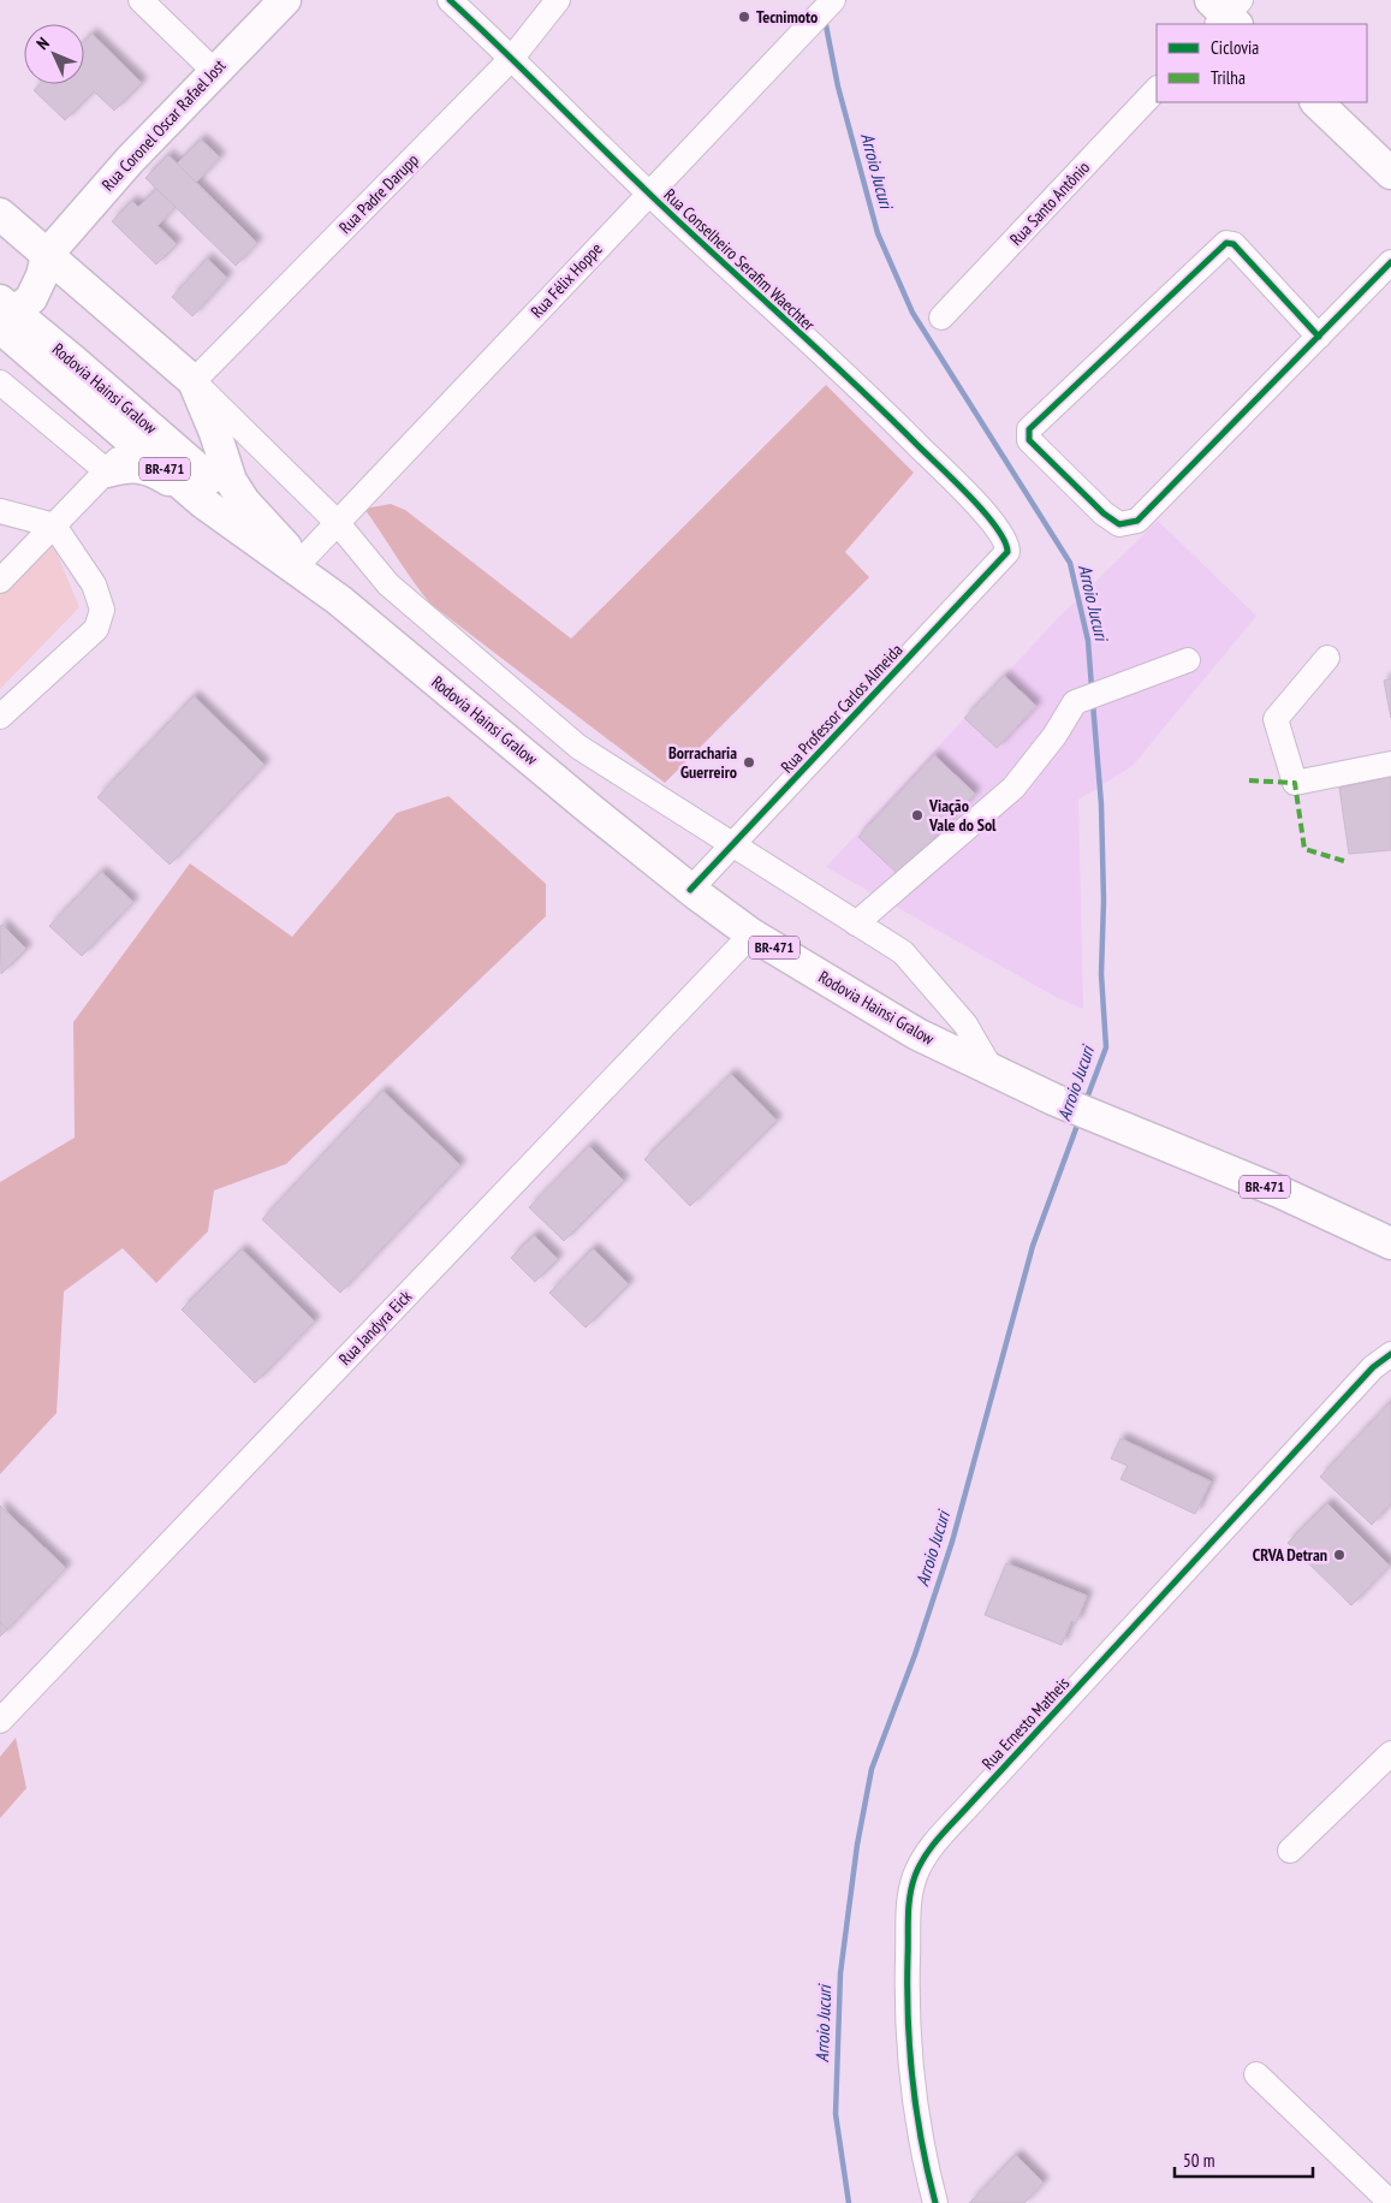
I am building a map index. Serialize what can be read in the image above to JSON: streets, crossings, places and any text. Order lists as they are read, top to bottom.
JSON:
{
  "streets": {
    "main road": ["Rua Coronel Oscar Rafael Jost", "Rodovia Hainsi Gralow", "BR-471"],
    "street": [
      "Rua Padre Darupp",
      "Rua Santo Antônio",
      "Rua Conselheiro Serafim Waechter",
      "Rua Félix Hoppe",
      "Rua Professor Carlos Almeida",
      "Rua Jandyra Eick",
      "Rua Ernesto Matheis"
    ]
  },
  "crossings": [
    ["Rua Padre Darupp", "Rua Conselheiro Serafim Waechter"],
    ["Rua Conselheiro Serafim Waechter", "Rua Félix Hoppe"],
    ["Rua Conselheiro Serafim Waechter", "Rua Professor Carlos Almeida"],
    ["Rua Félix Hoppe", "Rodovia Hainsi Gralow"],
    ["Rodovia Hainsi Gralow", "Rua Professor Carlos Almeida"],
    ["Rodovia Hainsi Gralow", "Rua Jandyra Eick"]
  ],
  "water": ["Arroio Jucuri"],
  "places": [
    "Tecnimoto",
    "Borracharia Guerreiro",
    "Viação Vale do Sol",
    "CRVA Detran"
  ],
  "legend": ["Ciclovia", "Trilha"],
  "scale_bar": "50 m",
  "north": "top left"
}
